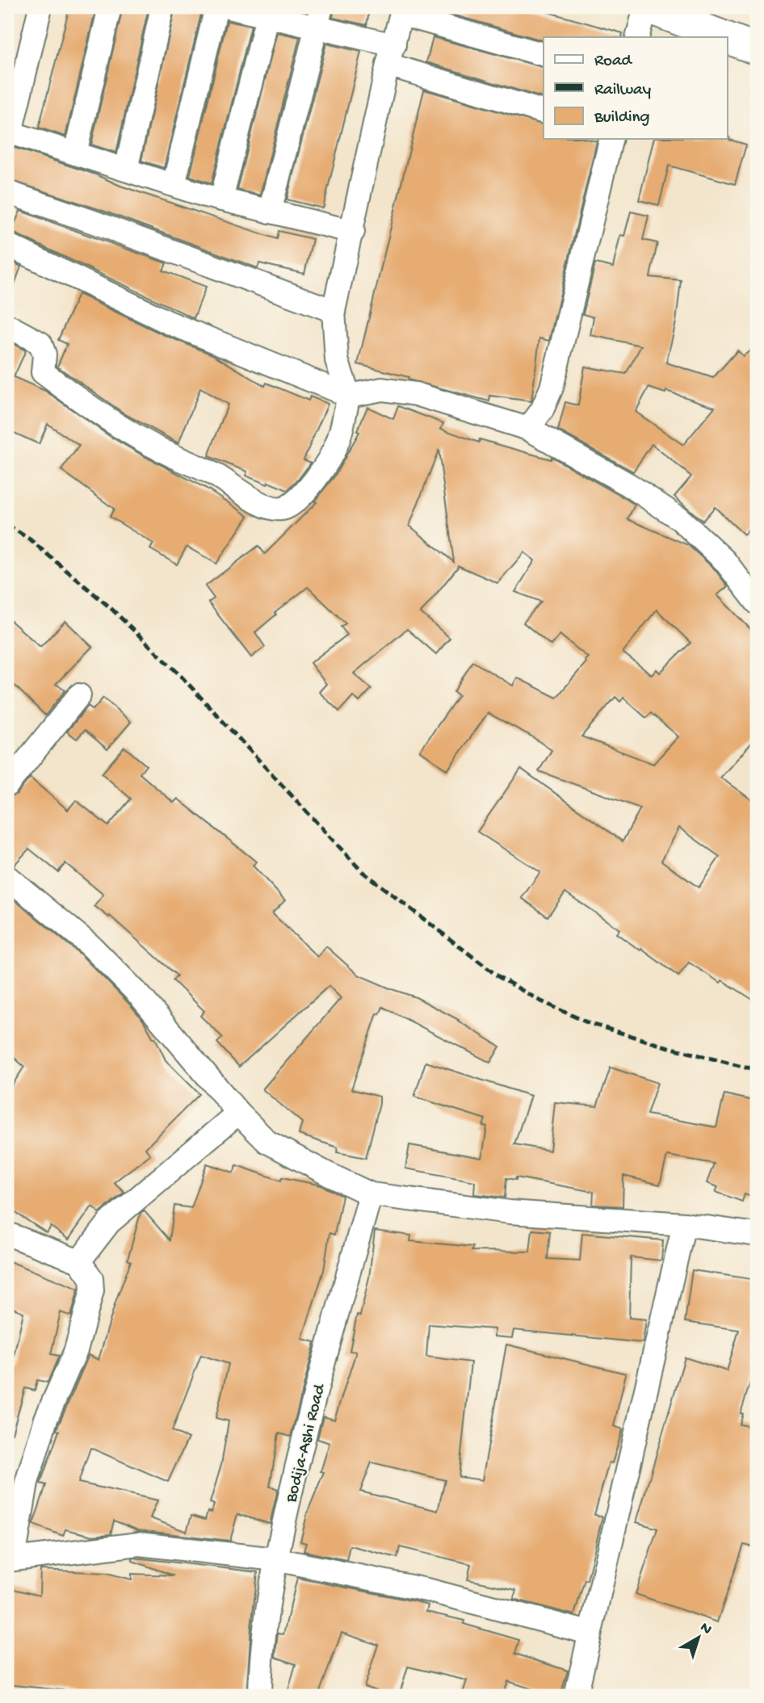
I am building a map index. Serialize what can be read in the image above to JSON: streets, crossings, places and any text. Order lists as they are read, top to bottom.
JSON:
{
  "streets": {
    "street": ["Bodija-Ashi Road"]
  },
  "legend": ["Road", "Railway", "Building"],
  "north": "top right"
}
